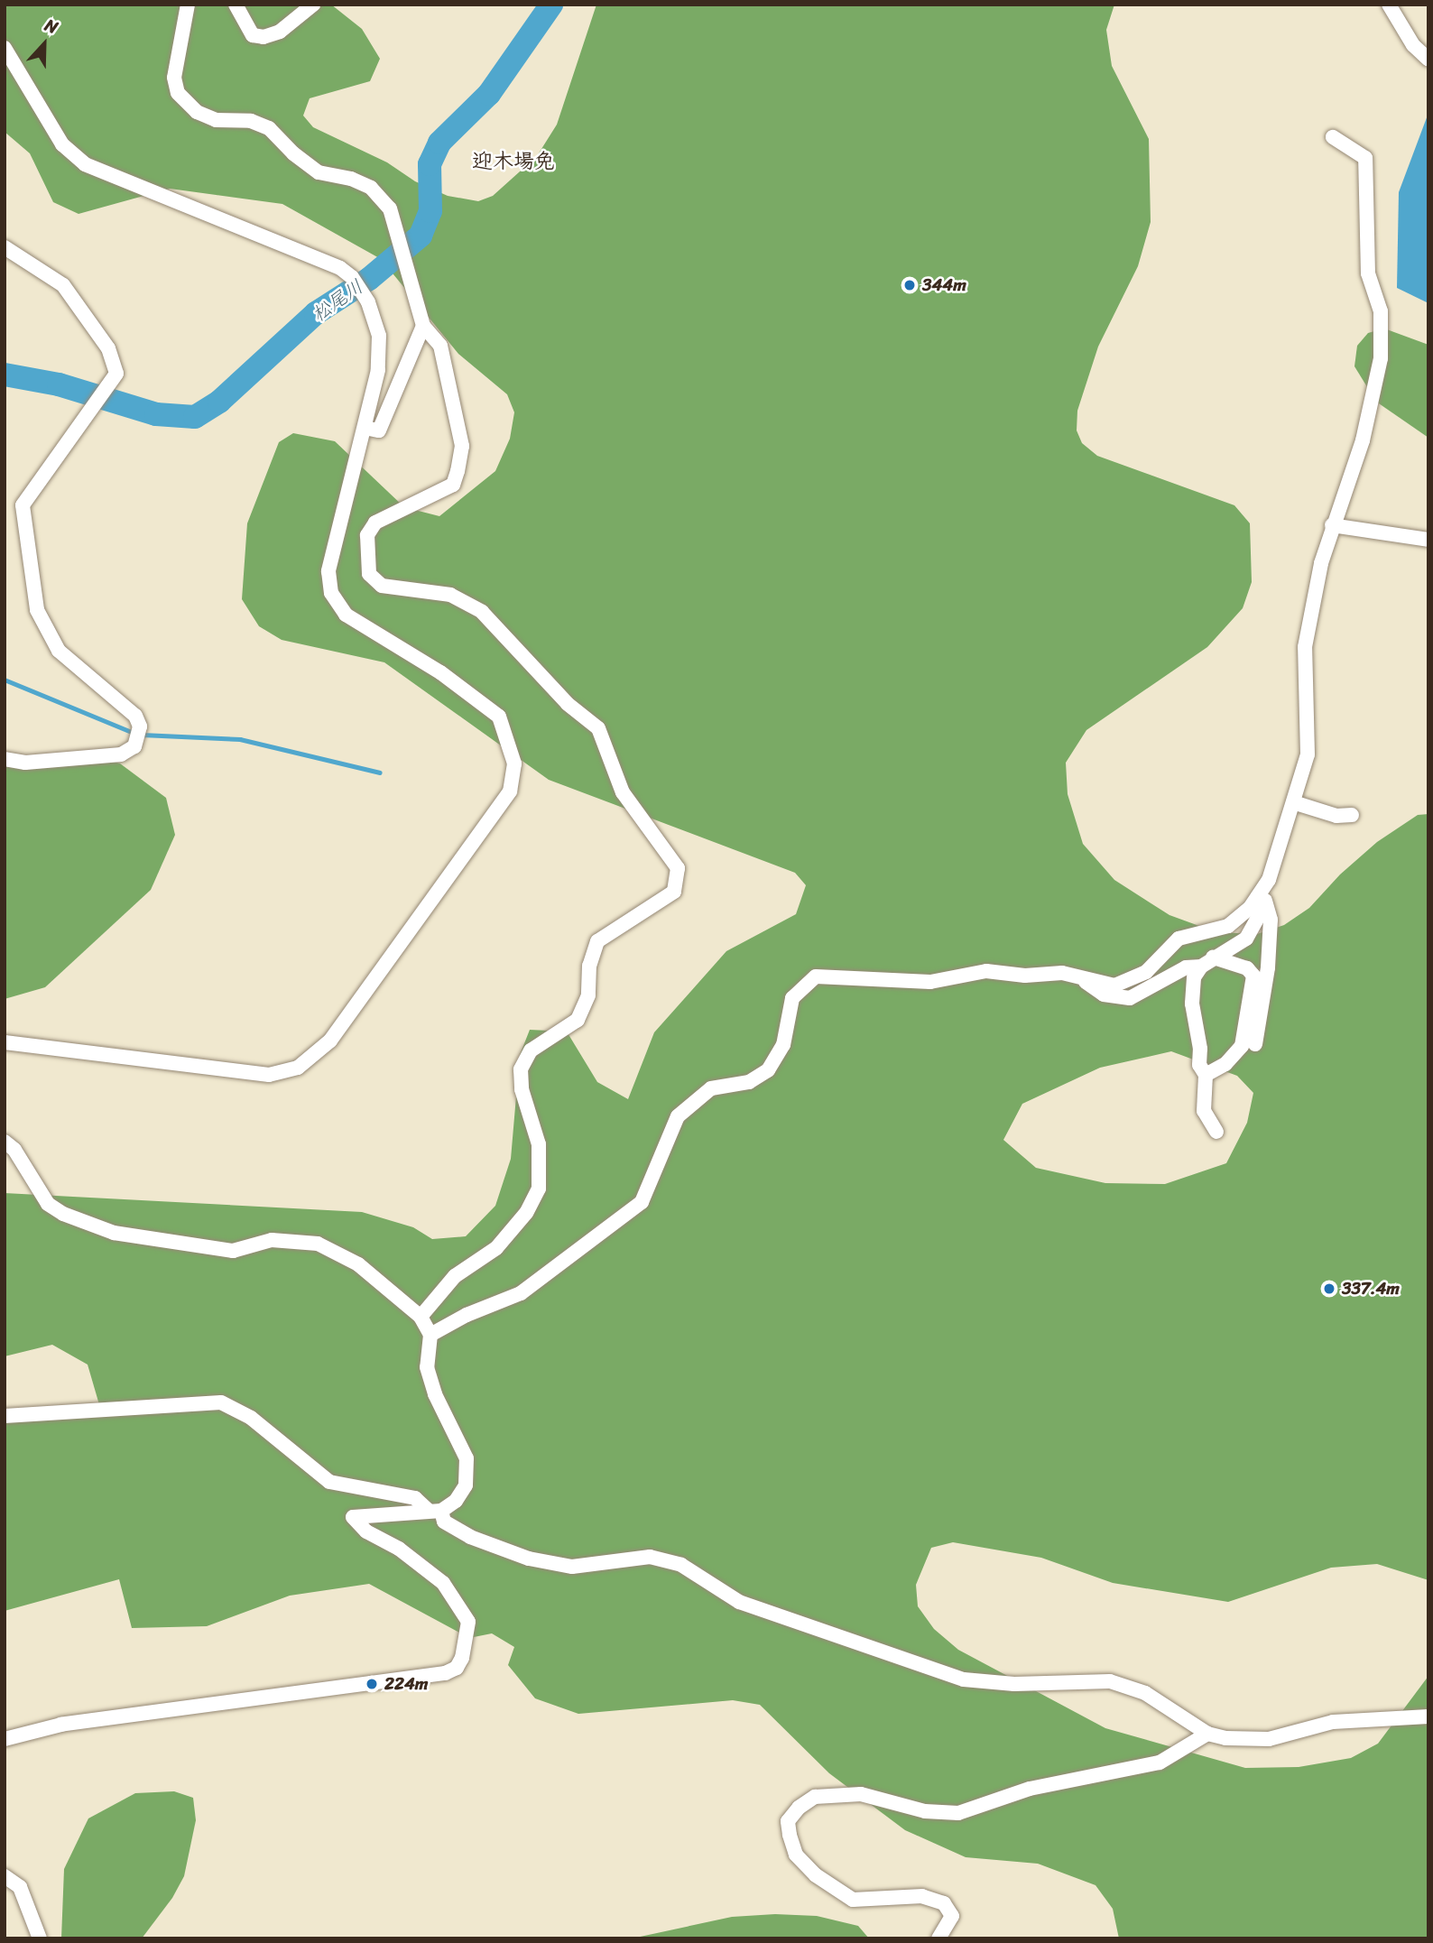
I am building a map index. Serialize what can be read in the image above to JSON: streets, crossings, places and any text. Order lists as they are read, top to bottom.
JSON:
{
  "districts": ["迎木場免"],
  "water": ["松尾川"],
  "places": ["344m", "337.4m", "224m"],
  "north": "top"
}
